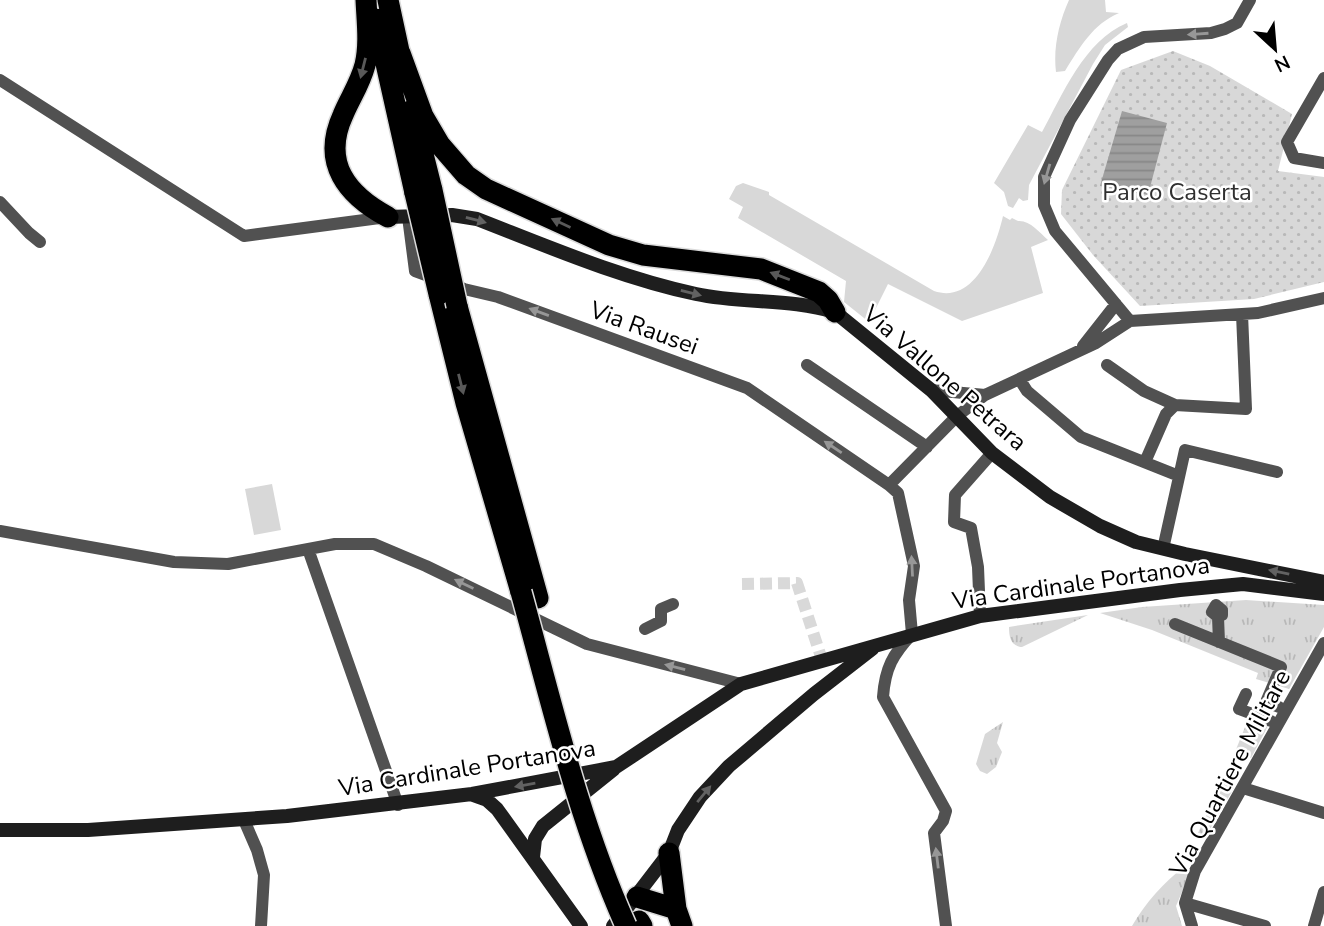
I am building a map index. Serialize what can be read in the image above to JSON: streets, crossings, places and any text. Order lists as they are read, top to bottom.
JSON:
{
  "streets": {
    "street": [
      "Via Rausei",
      "Via Vallone Petrara",
      "Via Cardinale Portanova",
      "Via Quartiere Militare"
    ]
  },
  "crossings": [
    ["Via Rausei", "Via Vallone Petrara"]
  ],
  "one_way": ["Via Rausei"],
  "parks": ["Parco Caserta"],
  "north": "bottom right"
}
